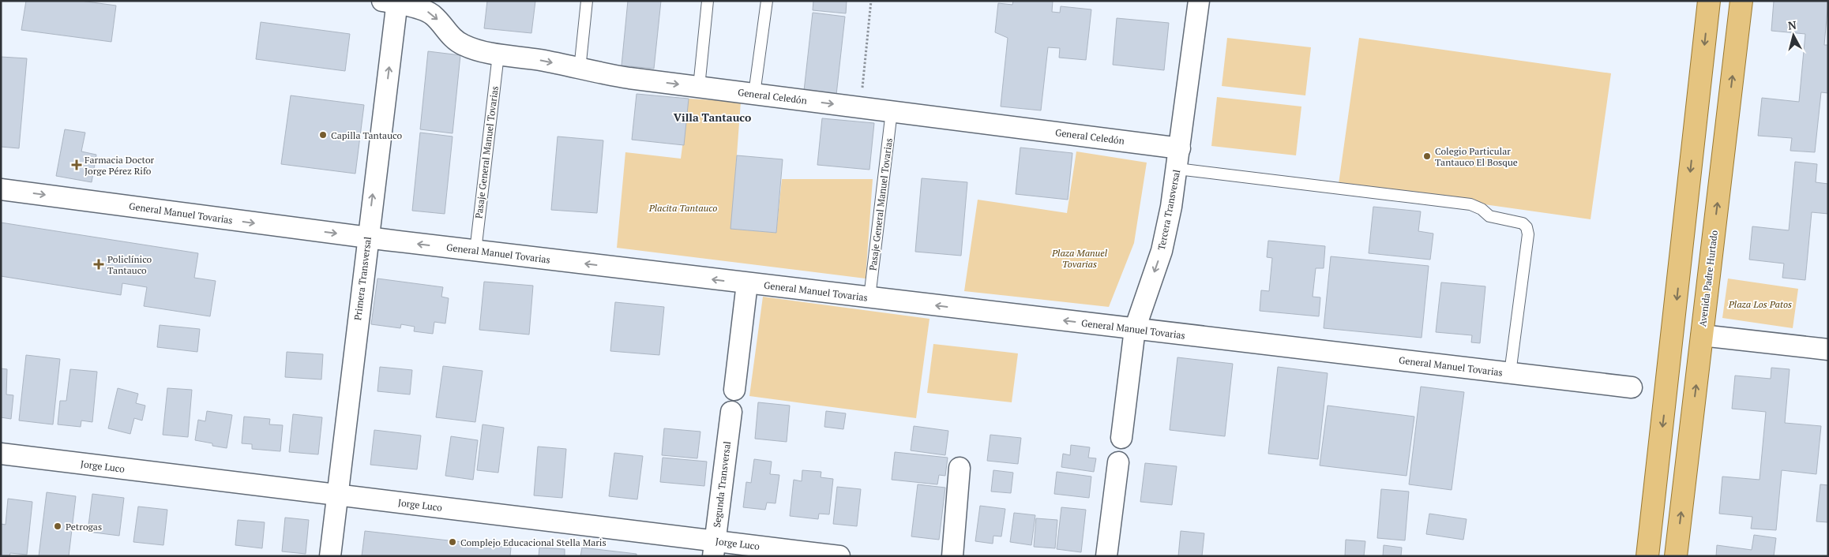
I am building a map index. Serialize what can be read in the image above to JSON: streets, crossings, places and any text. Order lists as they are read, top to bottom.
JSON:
{
  "streets": {
    "main road": ["Avenida Padre Hurtado"],
    "street": [
      "General Celedón",
      "Tercera Transversal",
      "General Manuel Tovarias",
      "Primera Transversal",
      "Jorge Luco",
      "Segunda Transversal"
    ],
    "lane": ["Pasaje General Manuel Tovarias"]
  },
  "crossings": [
    ["General Celedón", "Pasaje General Manuel Tovarias"],
    ["General Celedón", "Tercera Transversal"],
    ["General Celedón", "Primera Transversal"],
    ["Pasaje General Manuel Tovarias", "General Manuel Tovarias"],
    ["Tercera Transversal", "General Manuel Tovarias"],
    ["General Manuel Tovarias", "Primera Transversal"],
    ["Primera Transversal", "Jorge Luco"],
    ["Jorge Luco", "Segunda Transversal"]
  ],
  "one_way": ["General Celedón", "Tercera Transversal", "Primera Transversal"],
  "districts": ["Villa Tantauco"],
  "parks": ["Placita Tantauco", "Plaza Manuel Tovarias", "Plaza Los Patos"],
  "places": {
    "other": [
      "Capilla Tantauco",
      "Colegio Particular Tantauco El Bosque",
      "Petrogas",
      "Complejo Educacional Stella Maris"
    ],
    "health": ["Farmacia Doctor Jorge Pérez Rifo", "Policlínico Tantauco"]
  },
  "north": "top"
}
